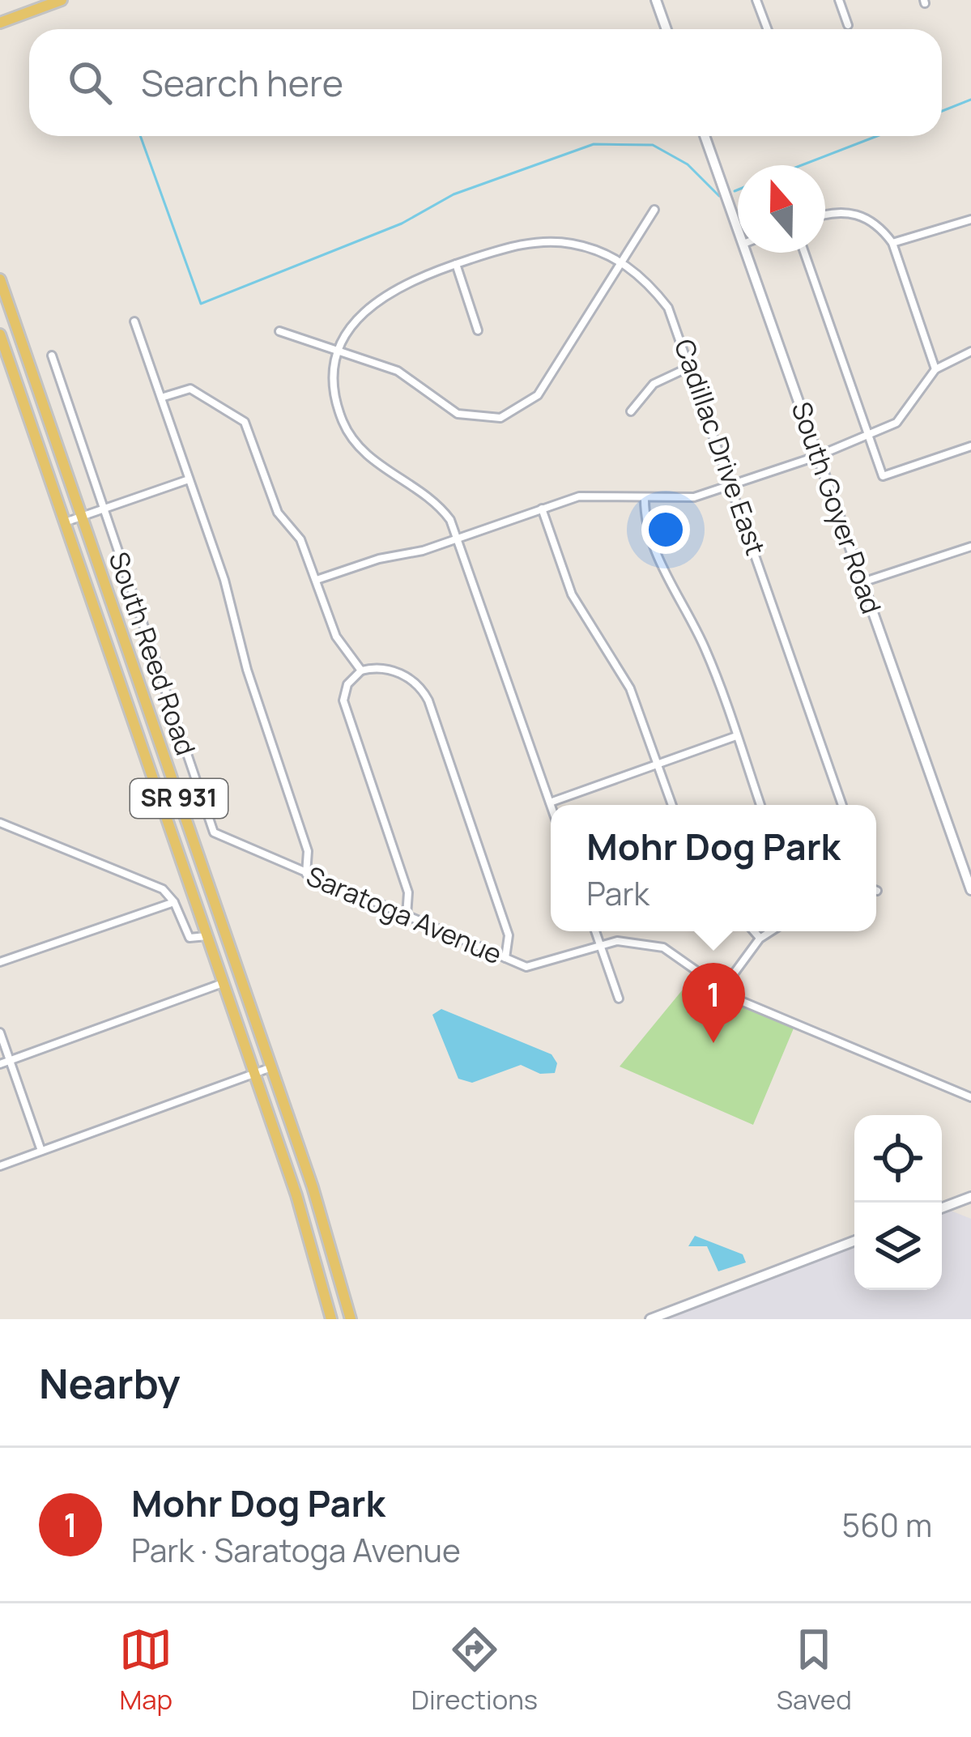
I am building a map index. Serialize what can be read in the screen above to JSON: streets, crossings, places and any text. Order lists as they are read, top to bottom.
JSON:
{
  "streets": {
    "main road": ["South Reed Road", "SR 931"],
    "street": ["Cadillac Drive East", "South Goyer Road", "Saratoga Avenue"]
  },
  "north": "top",
  "page": {
    "search": "Search here",
    "popup": ["Mohr Dog Park", "Park"],
    "pins": "1",
    "heading": "Nearby",
    "list": [
      {
        "mark": "1",
        "name": "Mohr Dog Park",
        "note": "Park · Saratoga Avenue",
        "value": "560 m"
      }
    ],
    "nav": ["Map", "Directions", "Saved"]
  }
}
